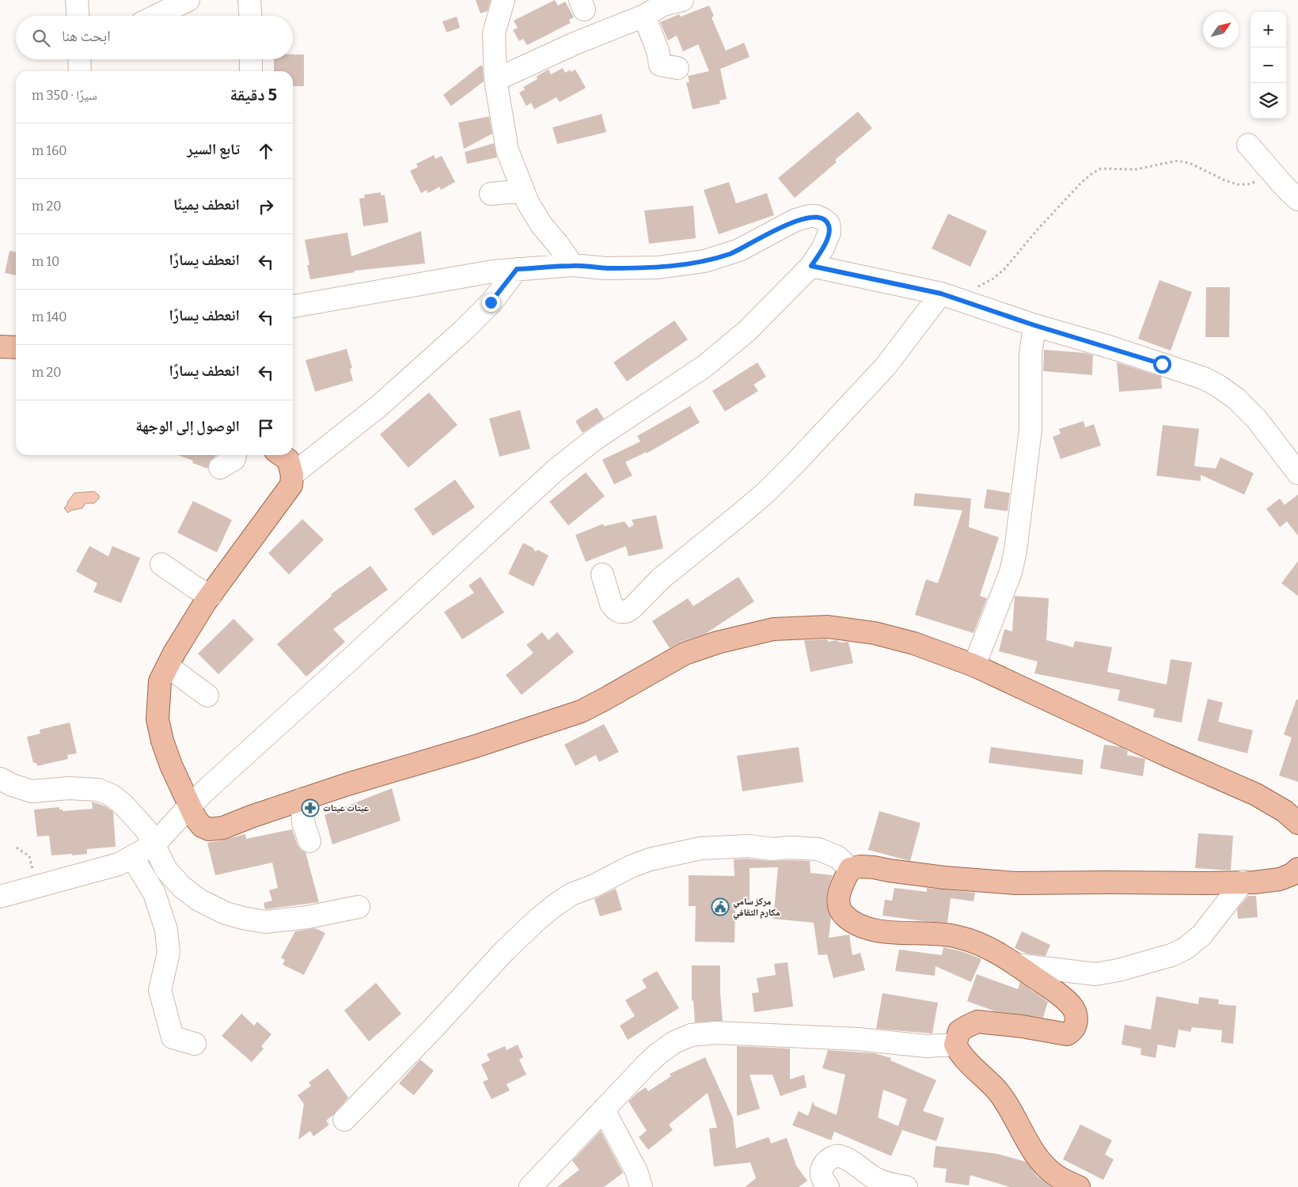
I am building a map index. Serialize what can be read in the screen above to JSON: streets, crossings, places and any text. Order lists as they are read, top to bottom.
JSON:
{
  "places": {
    "pharmacy": ["عيتات عيتات"],
    "public building": ["مركز سامي مكارم الثقافي"]
  },
  "north": "top right",
  "page": {
    "map_buttons": ["+", "−"],
    "search": "ابحث هنا",
    "heading": ["5 دقيقة", "سيرًا · 350 m"],
    "list": [
      ["تابع السير", "160 m"],
      ["انعطف يمينًا", "20 m"],
      ["انعطف يسارًا", "10 m"],
      ["انعطف يسارًا", "140 m"],
      ["انعطف يسارًا", "20 m"],
      "الوصول إلى الوجهة"
    ]
  }
}
